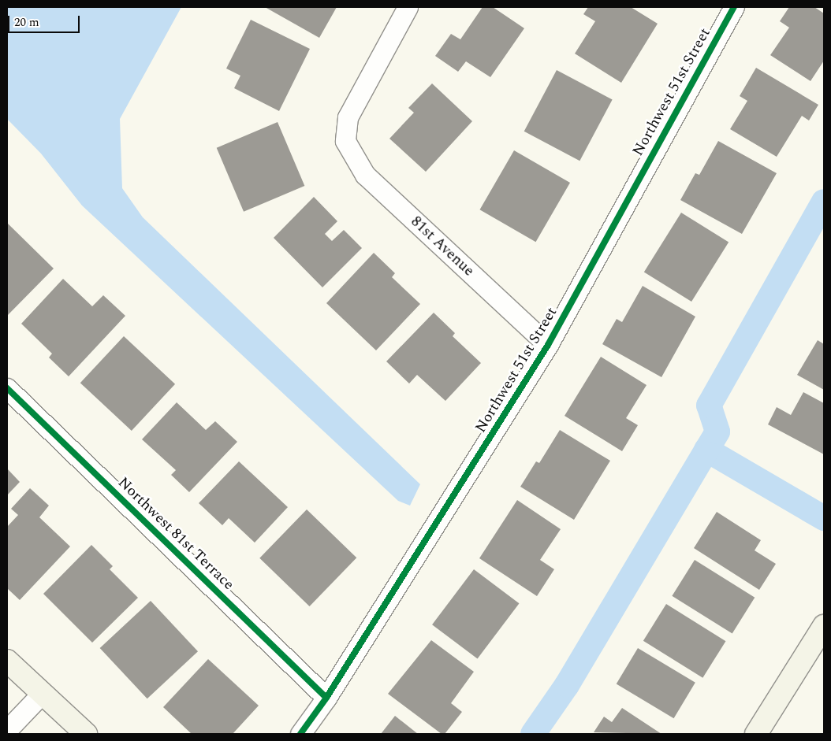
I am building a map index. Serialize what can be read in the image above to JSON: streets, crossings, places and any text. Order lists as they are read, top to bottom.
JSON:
{
  "streets": {
    "street": ["Northwest 51st Street", "81st Avenue", "Northwest 81st Terrace"]
  },
  "crossings": [
    ["Northwest 51st Street", "81st Avenue"],
    ["Northwest 51st Street", "Northwest 81st Terrace"]
  ],
  "scale_bar": "20 m"
}
